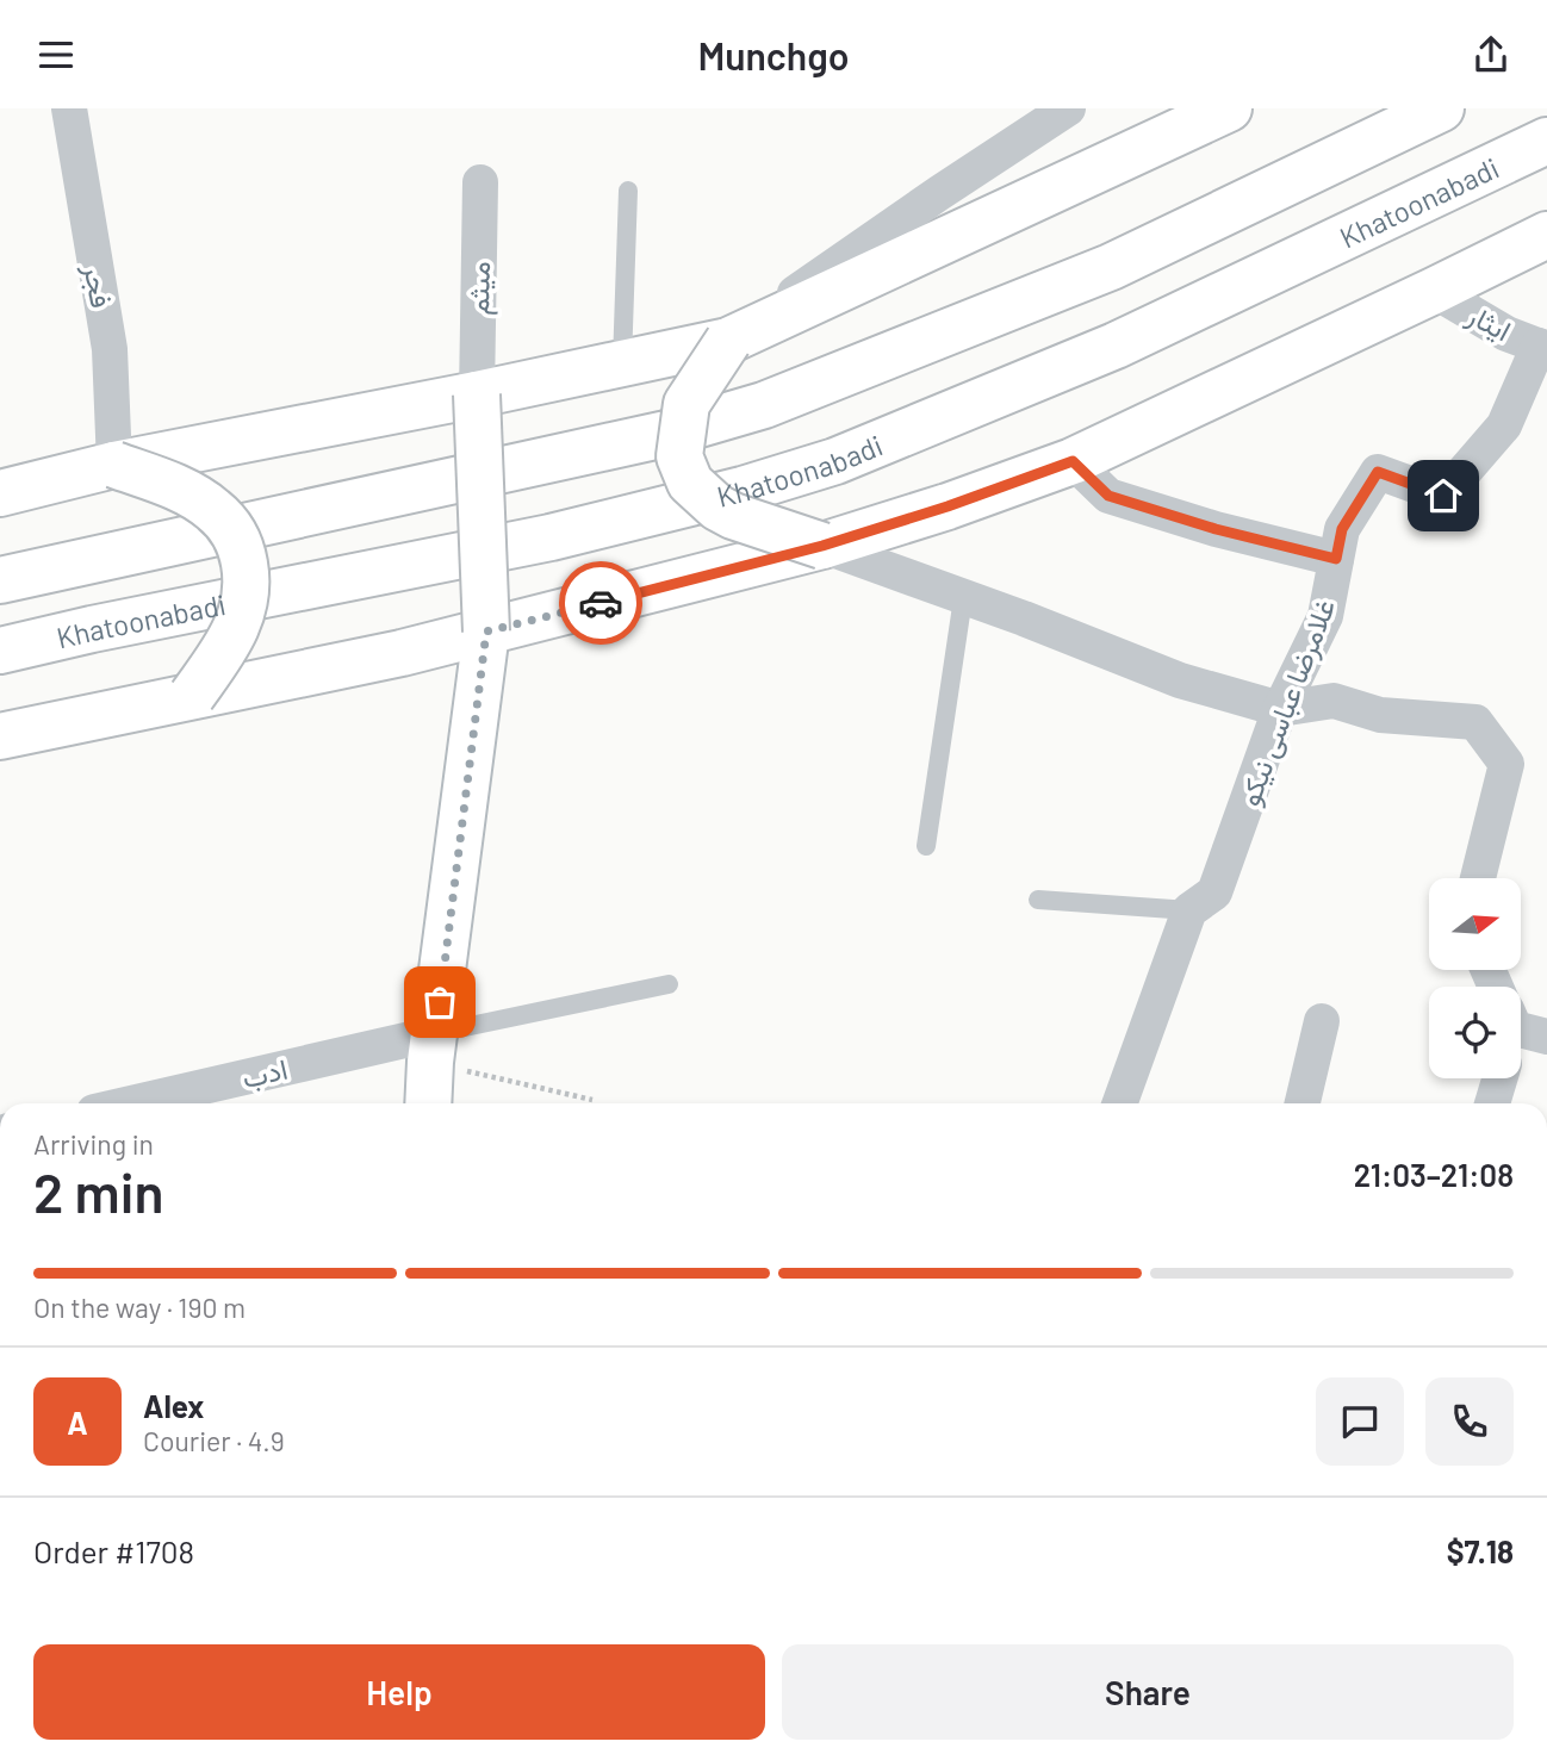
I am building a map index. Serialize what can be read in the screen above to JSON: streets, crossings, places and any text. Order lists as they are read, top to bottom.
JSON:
{
  "streets": {
    "main road": ["Khatoonabadi"],
    "street": [
      "فجر",
      "میثم",
      "ایثار",
      "غلامرضا عباسی نیکو",
      "ادب"
    ]
  },
  "crossings": [
    ["ایثار", "غلامرضا عباسی نیکو"]
  ],
  "north": "right",
  "page": {
    "header": "Munchgo",
    "heading": ["2 min", "Arriving in", "21:03–21:08"],
    "panel": [
      "Alex",
      "Courier · 4.9",
      "Order #1708",
      "$7.18"
    ],
    "bar": "On the way · 190 m",
    "round": "A",
    "buttons": ["Help", "Share"]
  }
}
